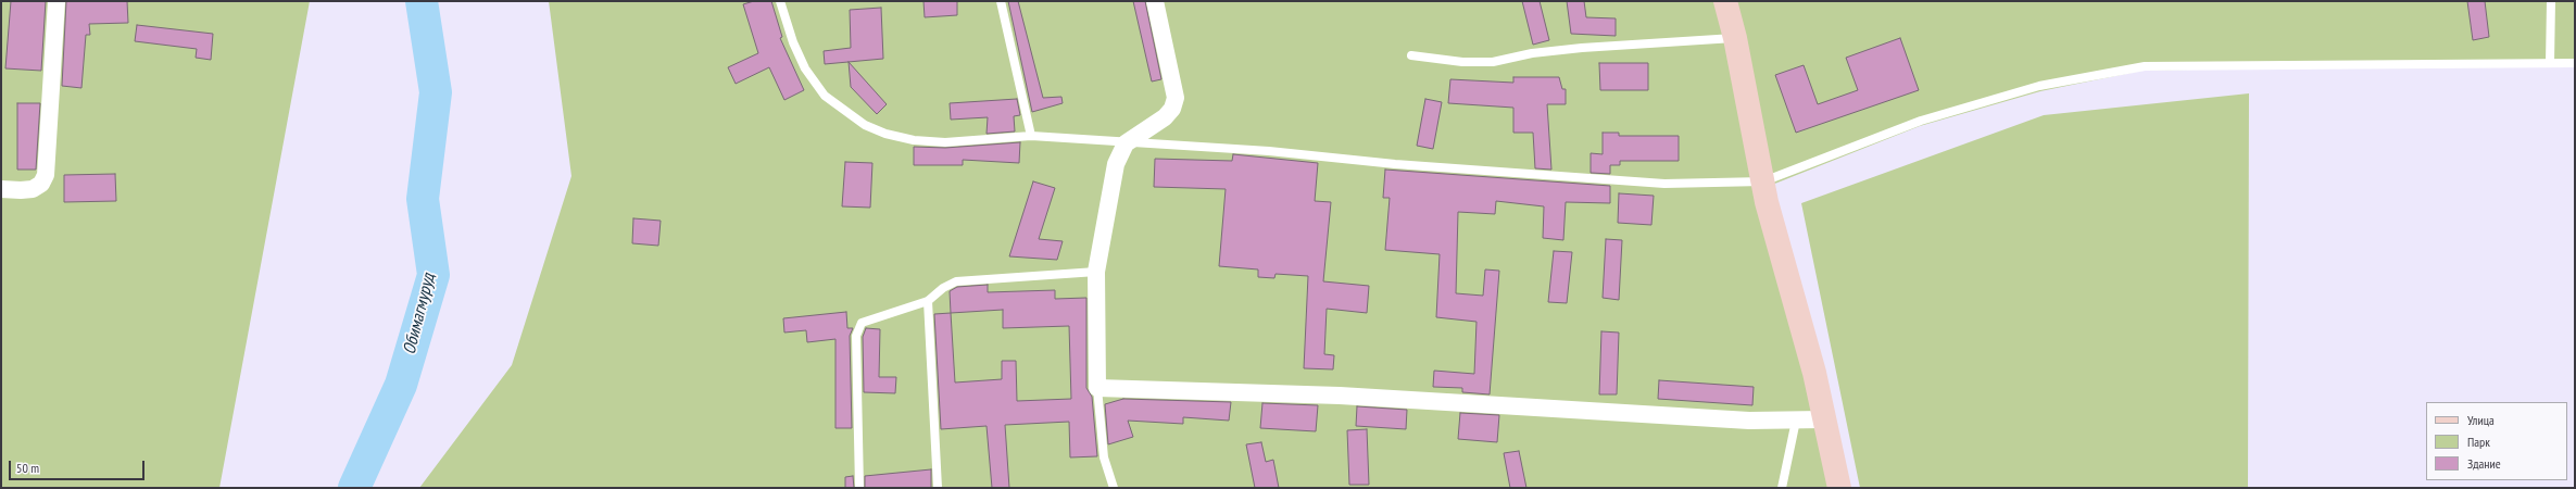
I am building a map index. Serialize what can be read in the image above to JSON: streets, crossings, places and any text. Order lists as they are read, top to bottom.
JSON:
{
  "water": ["Обимагмуруд"],
  "legend": ["Улица", "Парк", "Здание"],
  "scale_bar": "50 m"
}
